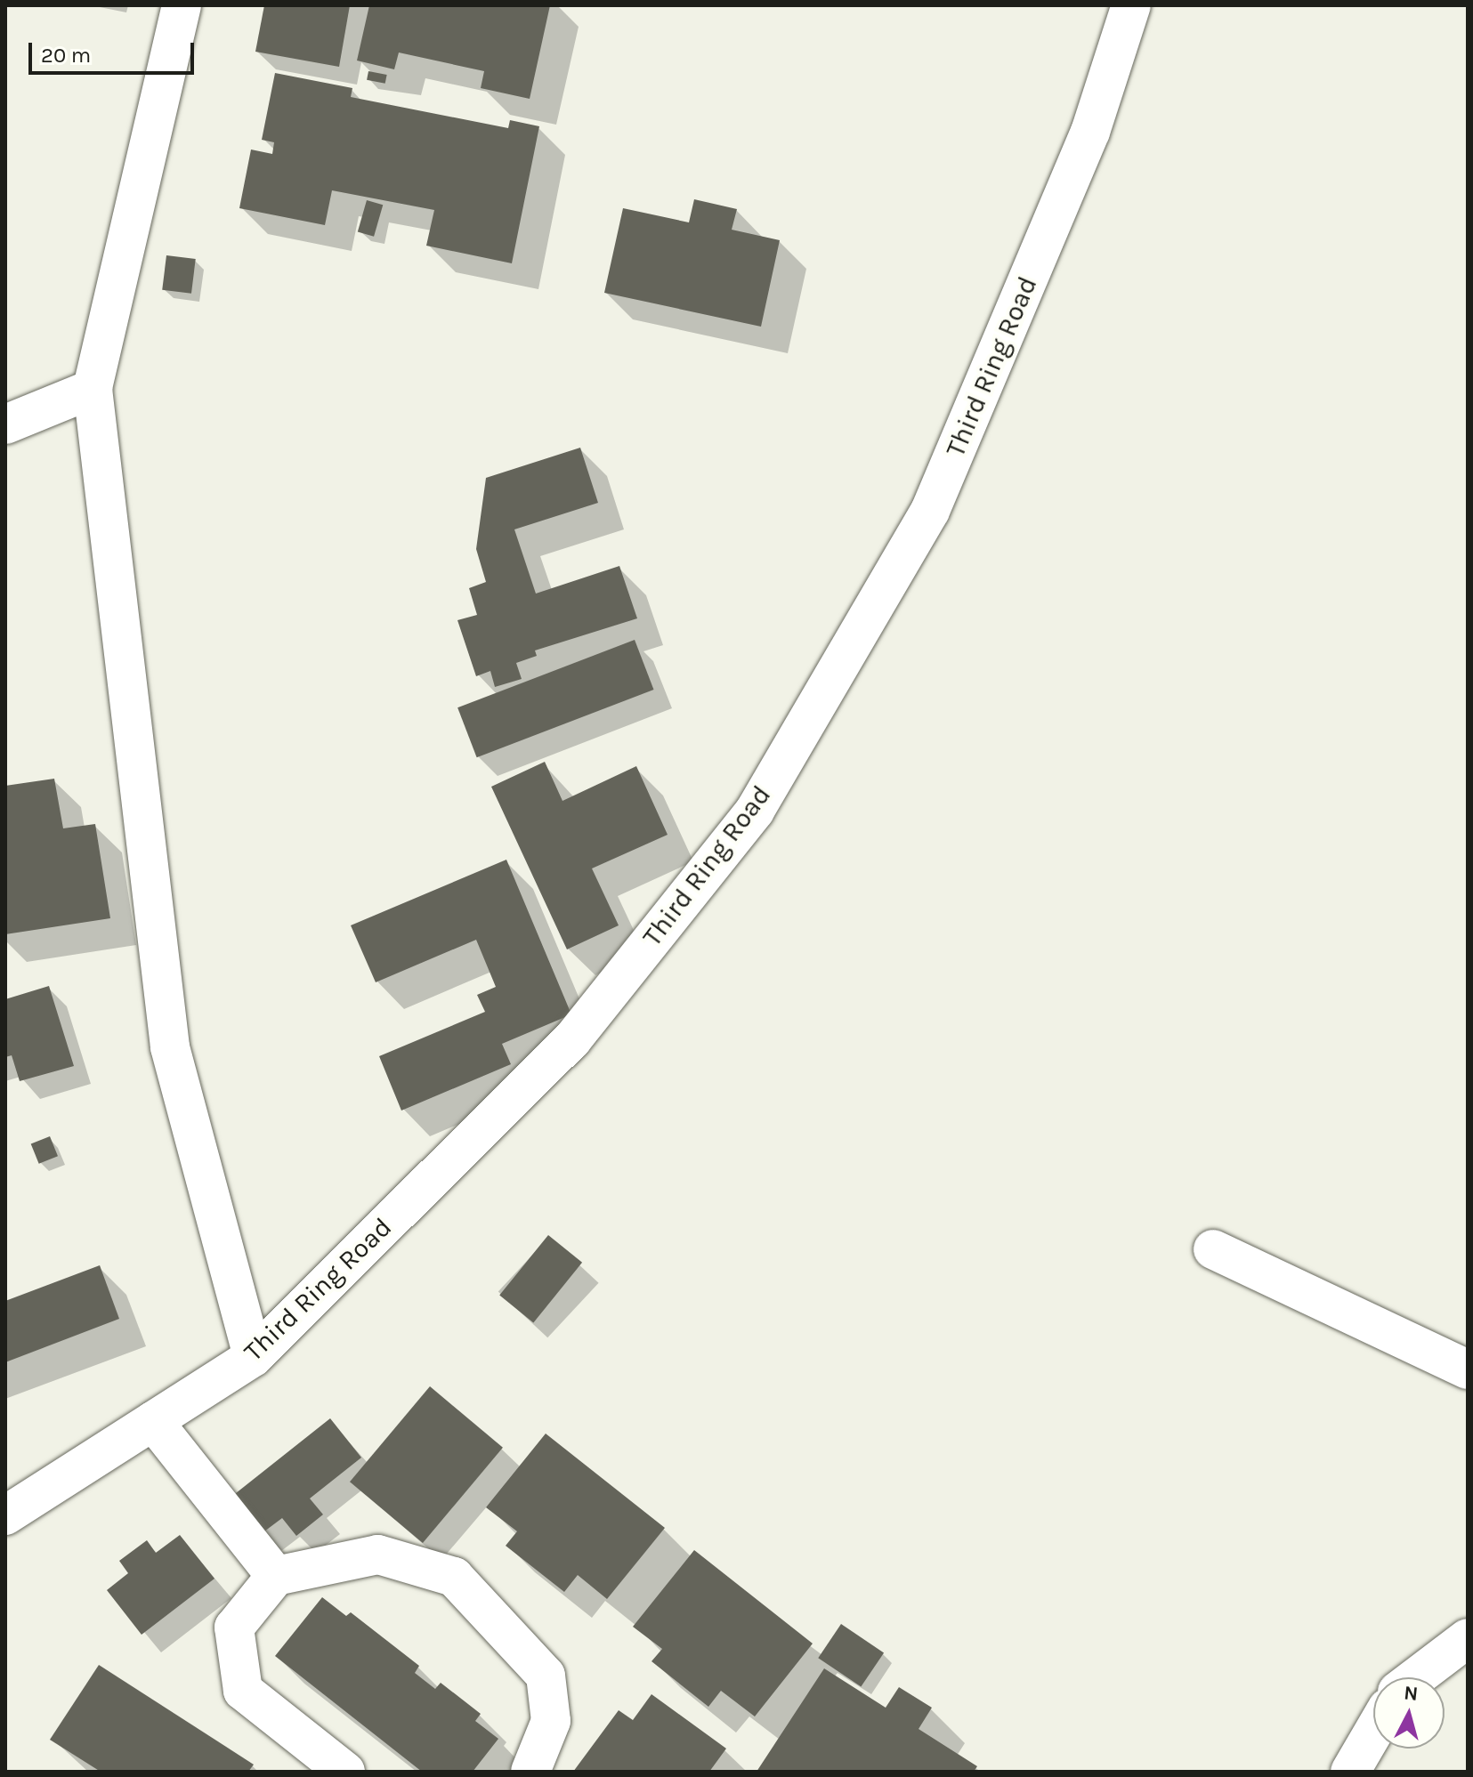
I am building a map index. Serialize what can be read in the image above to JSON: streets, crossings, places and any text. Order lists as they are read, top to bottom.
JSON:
{
  "streets": {
    "street": ["Third Ring Road"]
  },
  "scale_bar": "20 m",
  "north": "top"
}
